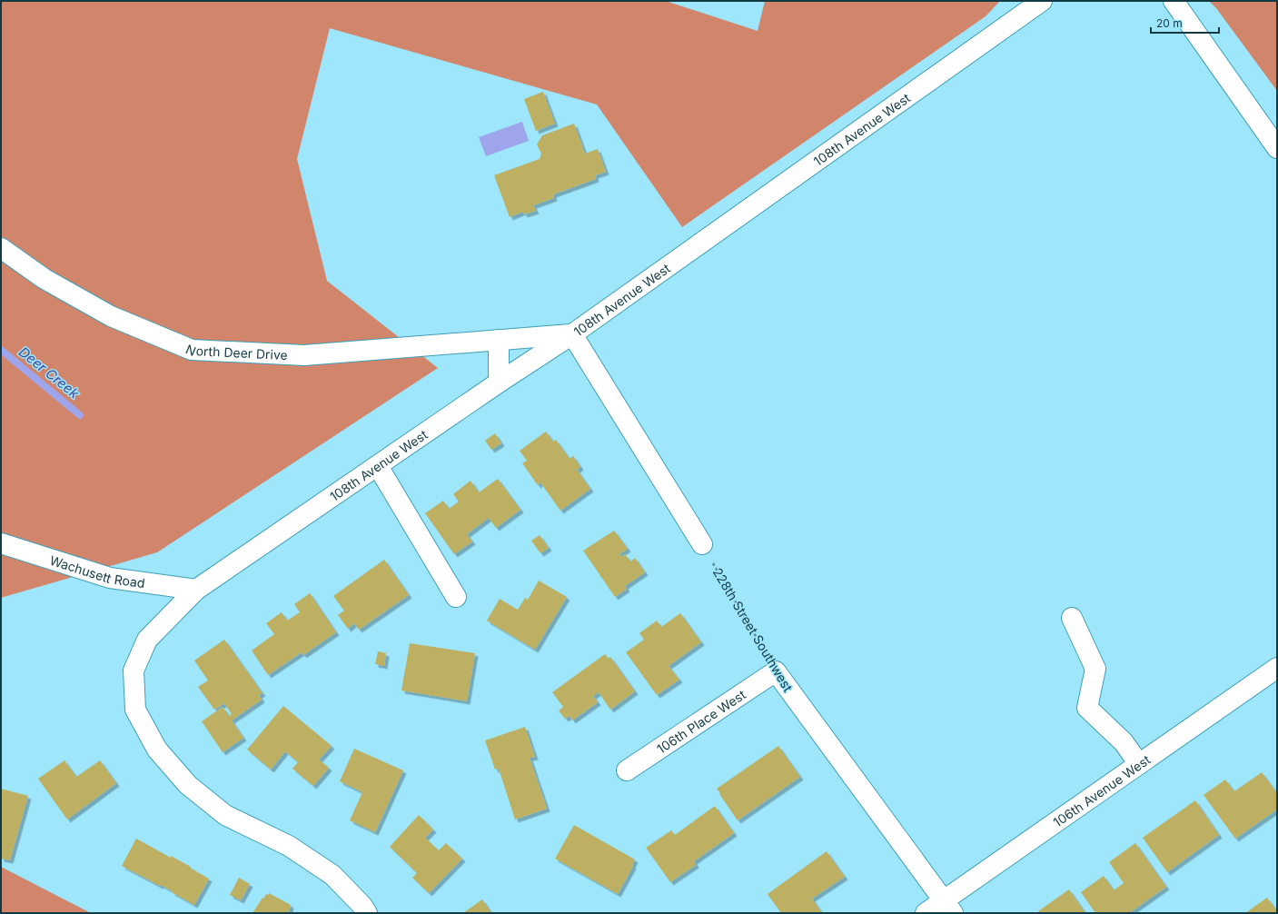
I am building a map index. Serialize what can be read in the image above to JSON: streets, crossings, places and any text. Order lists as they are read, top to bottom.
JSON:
{
  "streets": {
    "street": [
      "108th Avenue West",
      "North Deer Drive",
      "Wachusett Road",
      "228th Street Southwest",
      "106th Place West",
      "106th Avenue West"
    ]
  },
  "crossings": [
    ["108th Avenue West", "North Deer Drive"],
    ["108th Avenue West", "Wachusett Road"],
    ["228th Street Southwest", "106th Place West"],
    ["228th Street Southwest", "106th Avenue West"]
  ],
  "water": ["Deer Creek"],
  "scale_bar": "20 m"
}
